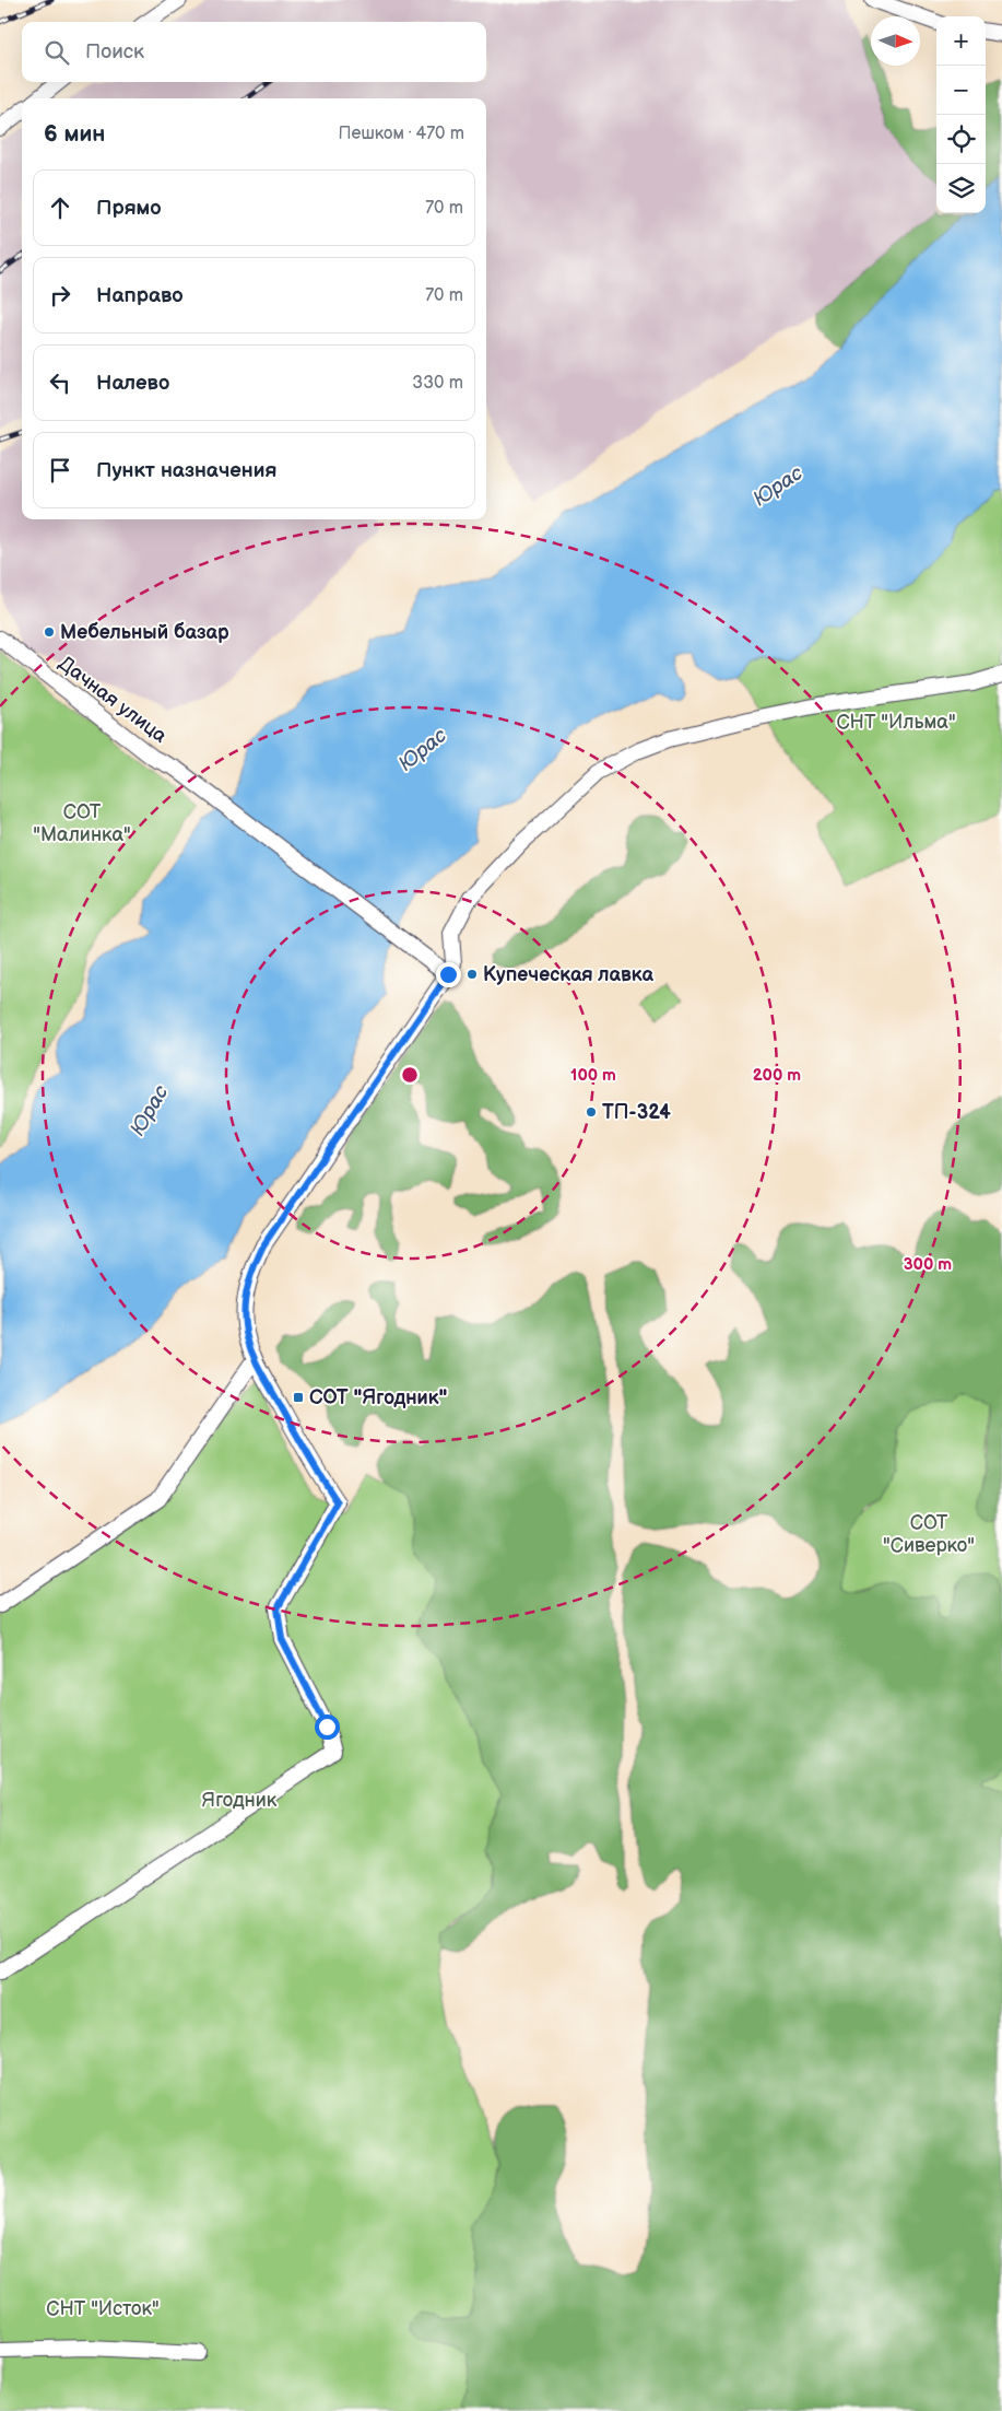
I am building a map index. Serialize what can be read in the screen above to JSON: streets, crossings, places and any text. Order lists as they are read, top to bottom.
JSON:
{
  "streets": {
    "street": ["Дачная улица"]
  },
  "water": ["Юрас"],
  "parks": [
    "СНТ \"Ильма\"",
    "СОТ \"Малинка\"",
    "СОТ \"Сиверко\"",
    "Ягодник",
    "СНТ \"Исток\""
  ],
  "places": {
    "other": ["Мебельный базар", "Купеческая лавка", "ТП-324"],
    "transit": ["СОТ \"Ягодник\""]
  },
  "north": "right",
  "page": {
    "map_buttons": ["+", "−"],
    "search": "Поиск",
    "heading": ["6 мин", "Пешком · 470 m"],
    "list": [
      ["Прямо", "70 m"],
      ["Направо", "70 m"],
      ["Налево", "330 m"],
      "Пункт назначения"
    ]
  },
  "rings": ["100 m", "200 m", "300 m"]
}
